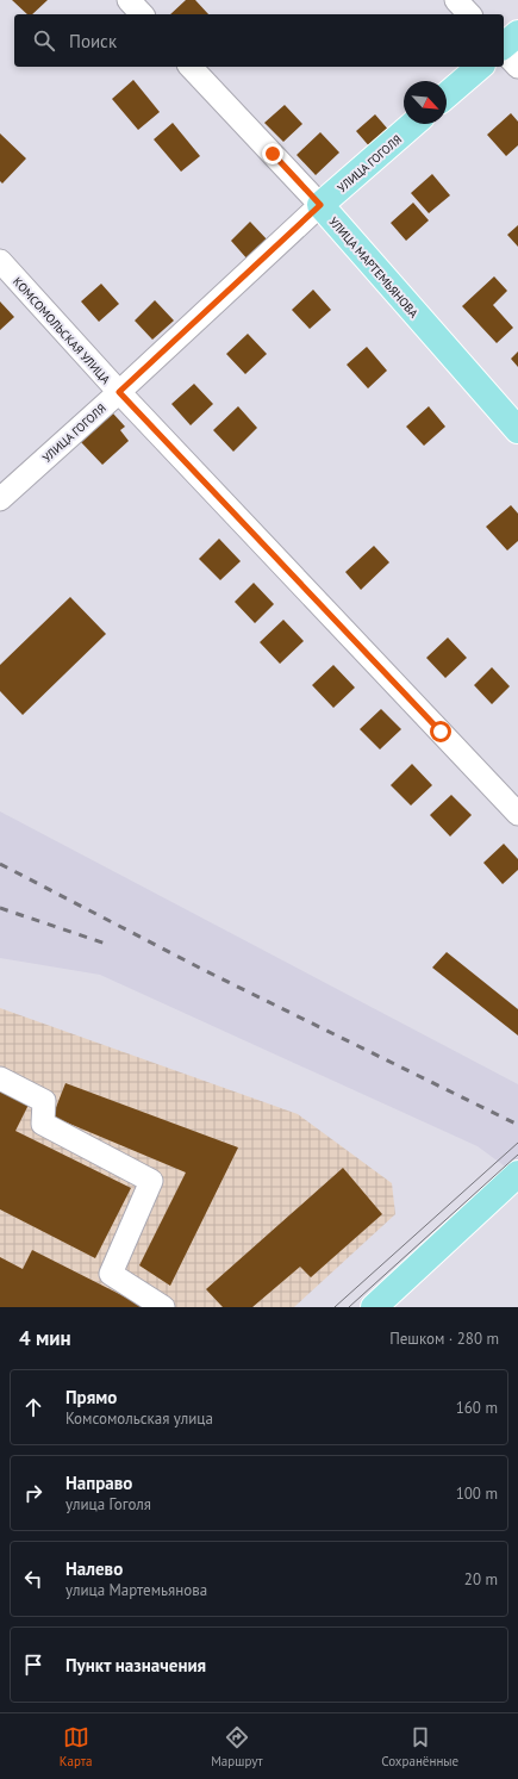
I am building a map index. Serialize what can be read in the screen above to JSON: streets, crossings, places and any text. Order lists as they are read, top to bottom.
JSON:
{
  "streets": {
    "main road": ["УЛИЦА ГОГОЛЯ", "УЛИЦА МАРТЕМЬЯНОВА"],
    "street": ["КОМСОМОЛЬСКАЯ УЛИЦА"]
  },
  "crossings": [
    ["УЛИЦА ГОГОЛЯ", "УЛИЦА МАРТЕМЬЯНОВА"],
    ["УЛИЦА ГОГОЛЯ", "КОМСОМОЛЬСКАЯ УЛИЦА"]
  ],
  "north": "bottom right",
  "page": {
    "search": "Поиск",
    "heading": ["4 мин", "Пешком · 280 m"],
    "list": [
      ["Прямо", "Комсомольская улица", "160 m"],
      ["Направо", "улица Гоголя", "100 m"],
      ["Налево", "улица Мартемьянова", "20 m"],
      "Пункт назначения"
    ],
    "nav": ["Карта", "Маршрут", "Сохранённые"]
  }
}
